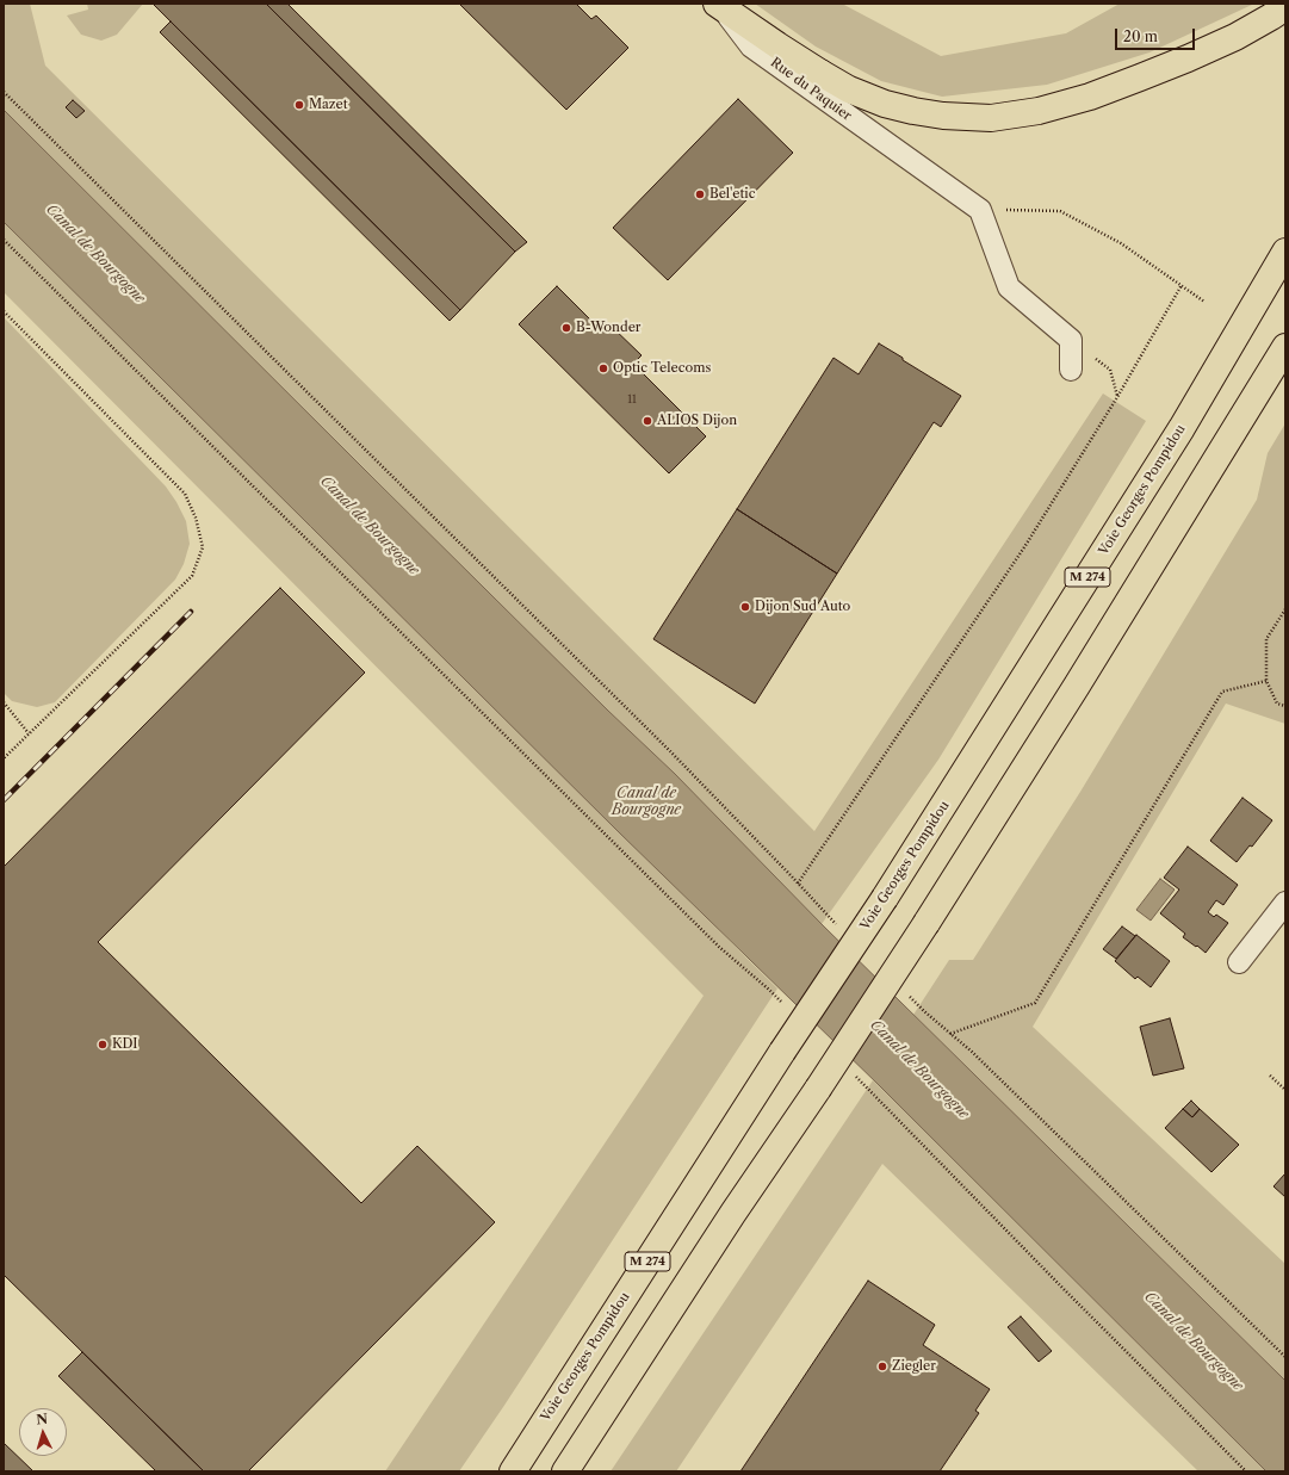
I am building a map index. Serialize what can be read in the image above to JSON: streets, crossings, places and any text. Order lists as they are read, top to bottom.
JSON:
{
  "streets": {
    "main road": ["Rue du Paquier", "Voie Georges Pompidou", "M 274"]
  },
  "water": ["Canal de Bourgogne"],
  "places": [
    "Mazet",
    "Bel'etic",
    "B-Wonder",
    "Optic Telecoms",
    "ALIOS Dijon",
    "Dijon Sud Auto",
    "KDI",
    "Ziegler"
  ],
  "house_numbers": ["11"],
  "scale_bar": "20 m",
  "north": "top"
}
